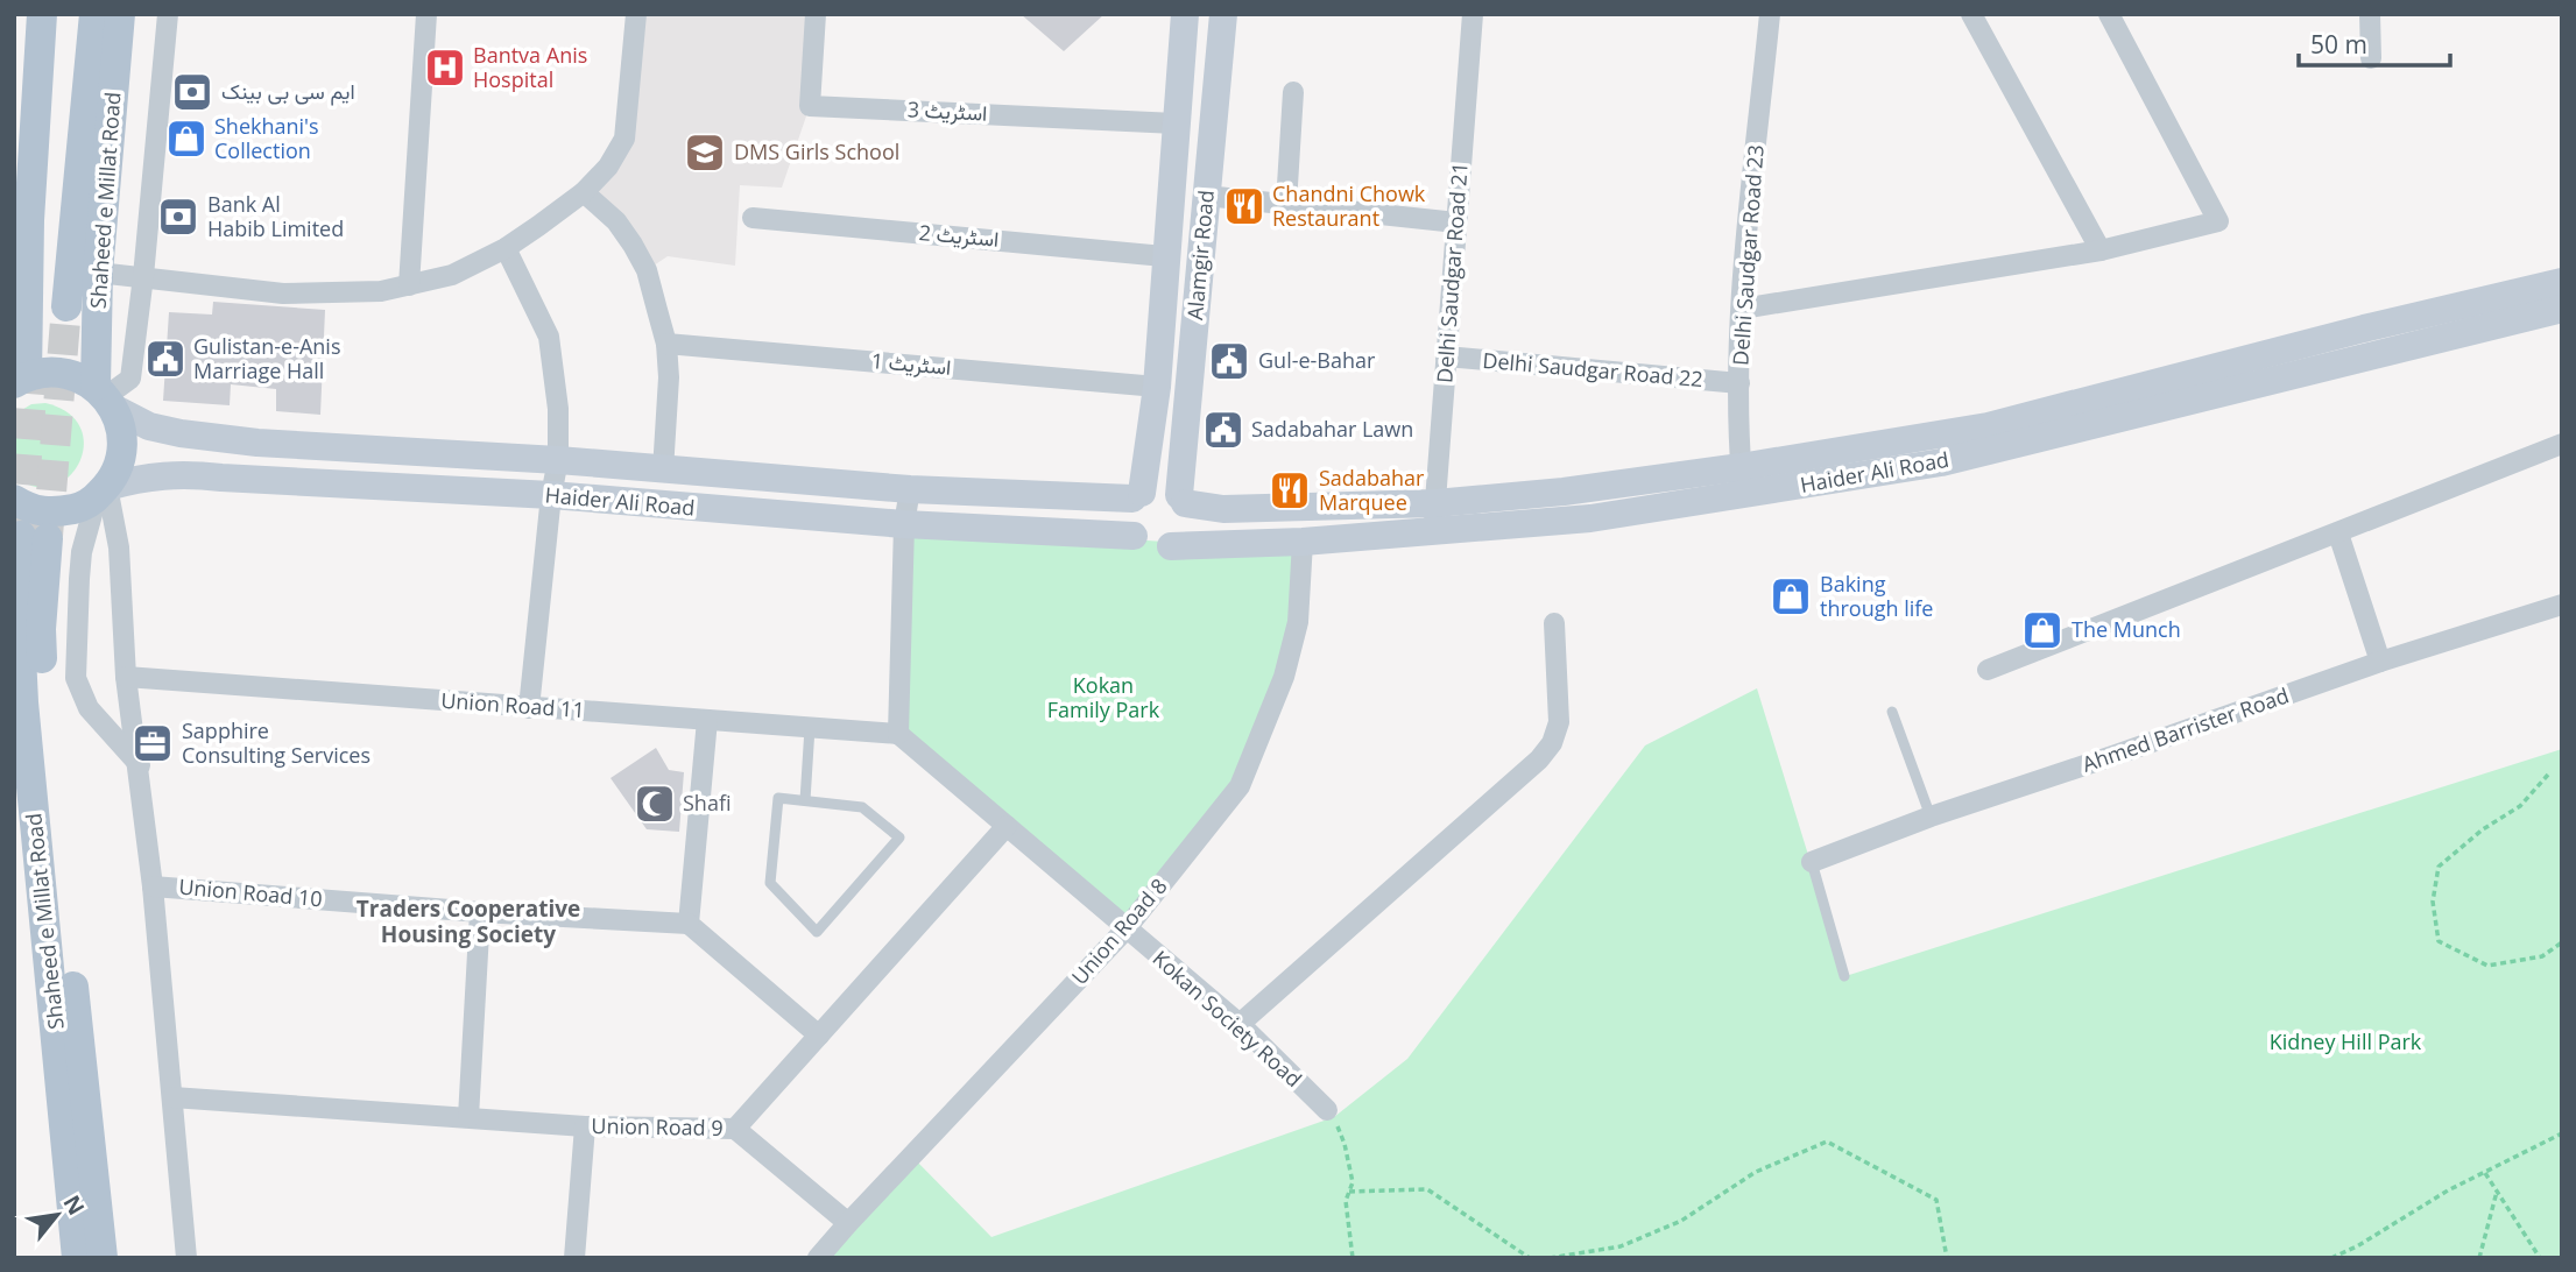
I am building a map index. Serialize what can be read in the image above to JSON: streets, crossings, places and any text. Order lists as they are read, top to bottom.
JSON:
{
  "streets": {
    "main road": ["Shaheed e Millat Road", "Alamgir Road", "Haider Ali Road"],
    "street": [
      "اسٹریٹ 3",
      "اسٹریٹ 2",
      "Delhi Saudgar Road 23",
      "Delhi Saudgar Road 21",
      "اسٹریٹ 1",
      "Delhi Saudgar Road 22",
      "Union Road 11",
      "Ahmed Barrister Road",
      "Union Road 10",
      "Union Road 8",
      "Kokan Society Road",
      "Union Road 9"
    ]
  },
  "crossings": [
    ["اسٹریٹ 3", "Alamgir Road"],
    ["Shaheed e Millat Road", "Haider Ali Road"],
    ["اسٹریٹ 2", "Alamgir Road"],
    ["Alamgir Road", "اسٹریٹ 1"],
    ["Alamgir Road", "Haider Ali Road"],
    ["Delhi Saudgar Road 23", "Delhi Saudgar Road 22"],
    ["Delhi Saudgar Road 23", "Haider Ali Road"],
    ["Delhi Saudgar Road 21", "Delhi Saudgar Road 22"],
    ["Delhi Saudgar Road 21", "Haider Ali Road"],
    ["Haider Ali Road", "Union Road 8"],
    ["Union Road 11", "Kokan Society Road"],
    ["Union Road 8", "Kokan Society Road"],
    ["Kokan Society Road", "Union Road 9"]
  ],
  "districts": ["Traders Cooperative Housing Society"],
  "parks": ["Kokan Family Park", "Kidney Hill Park"],
  "places": {
    "hospital": ["Bantva Anis Hospital"],
    "bank": ["ایم سی بی بینک", "Bank Al Habib Limited"],
    "shop": ["Shekhani's Collection", "Baking through life", "The Munch"],
    "school or university": ["DMS Girls School"],
    "restaurant": ["Chandni Chowk Restaurant", "Sadabahar Marquee"],
    "public building": ["Gulistan-e-Anis Marriage Hall", "Gul-e-Bahar", "Sadabahar Lawn"],
    "office": ["Sapphire Consulting Services"],
    "mosque": ["Shafi"]
  },
  "scale_bar": "50 m",
  "north": "top right"
}
